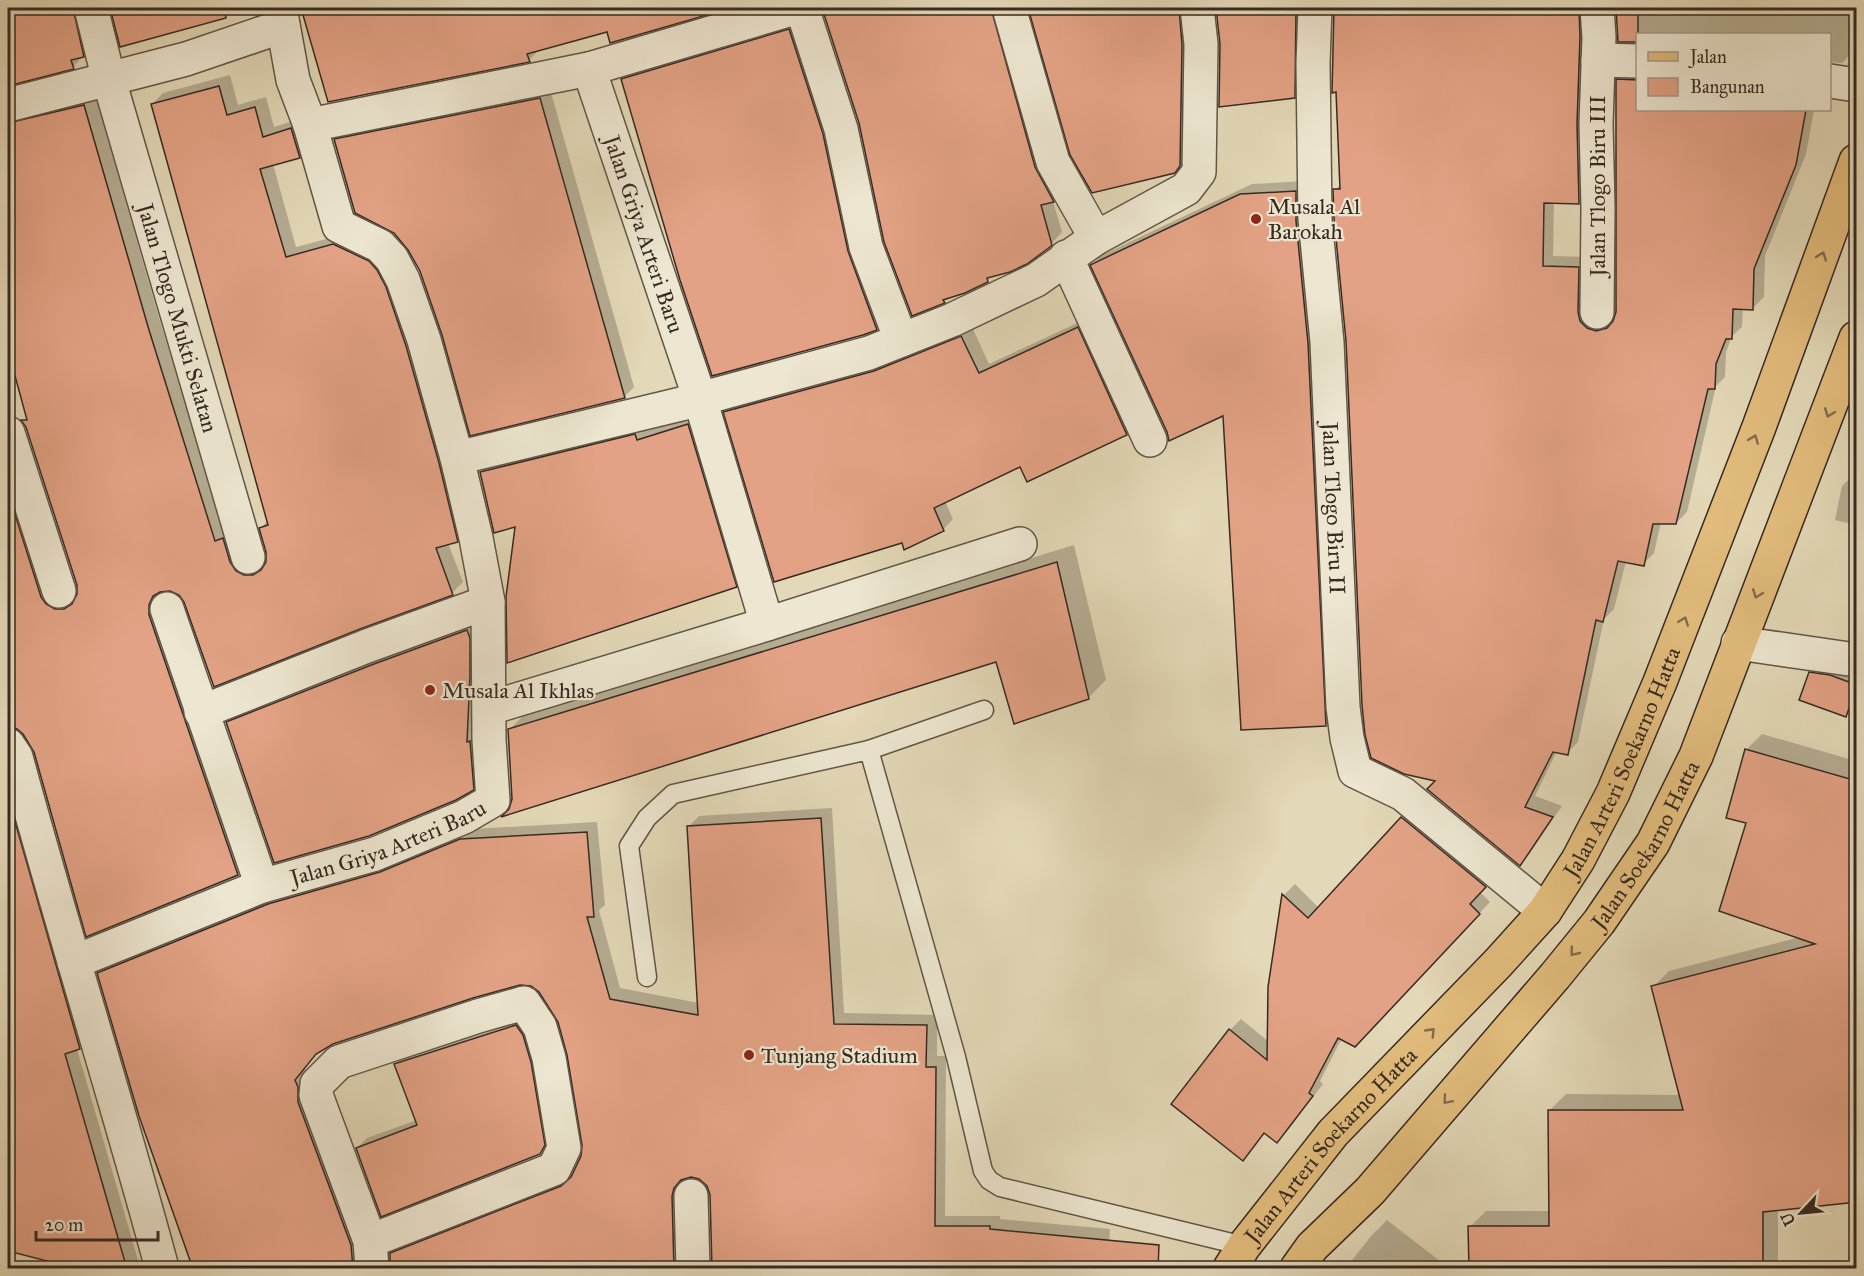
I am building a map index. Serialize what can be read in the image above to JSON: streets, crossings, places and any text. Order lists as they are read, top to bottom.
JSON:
{
  "streets": {
    "main road": ["Jalan Arteri Soekarno Hatta", "Jalan Soekarno Hatta"],
    "street": [
      "Jalan Tlogo Biru III",
      "Jalan Griya Arteri Baru",
      "Jalan Tlogo Mukti Selatan",
      "Jalan Tlogo Biru II"
    ]
  },
  "crossings": [
    ["Jalan Griya Arteri Baru", "Jalan Tlogo Mukti Selatan"],
    ["Jalan Tlogo Biru II", "Jalan Arteri Soekarno Hatta"]
  ],
  "one_way": ["Jalan Arteri Soekarno Hatta", "Jalan Soekarno Hatta"],
  "places": ["Musala Al Barokah", "Musala Al Ikhlas", "Tunjang Stadium"],
  "legend": ["Jalan", "Bangunan"],
  "scale_bar": "20 m",
  "north": "bottom left"
}
